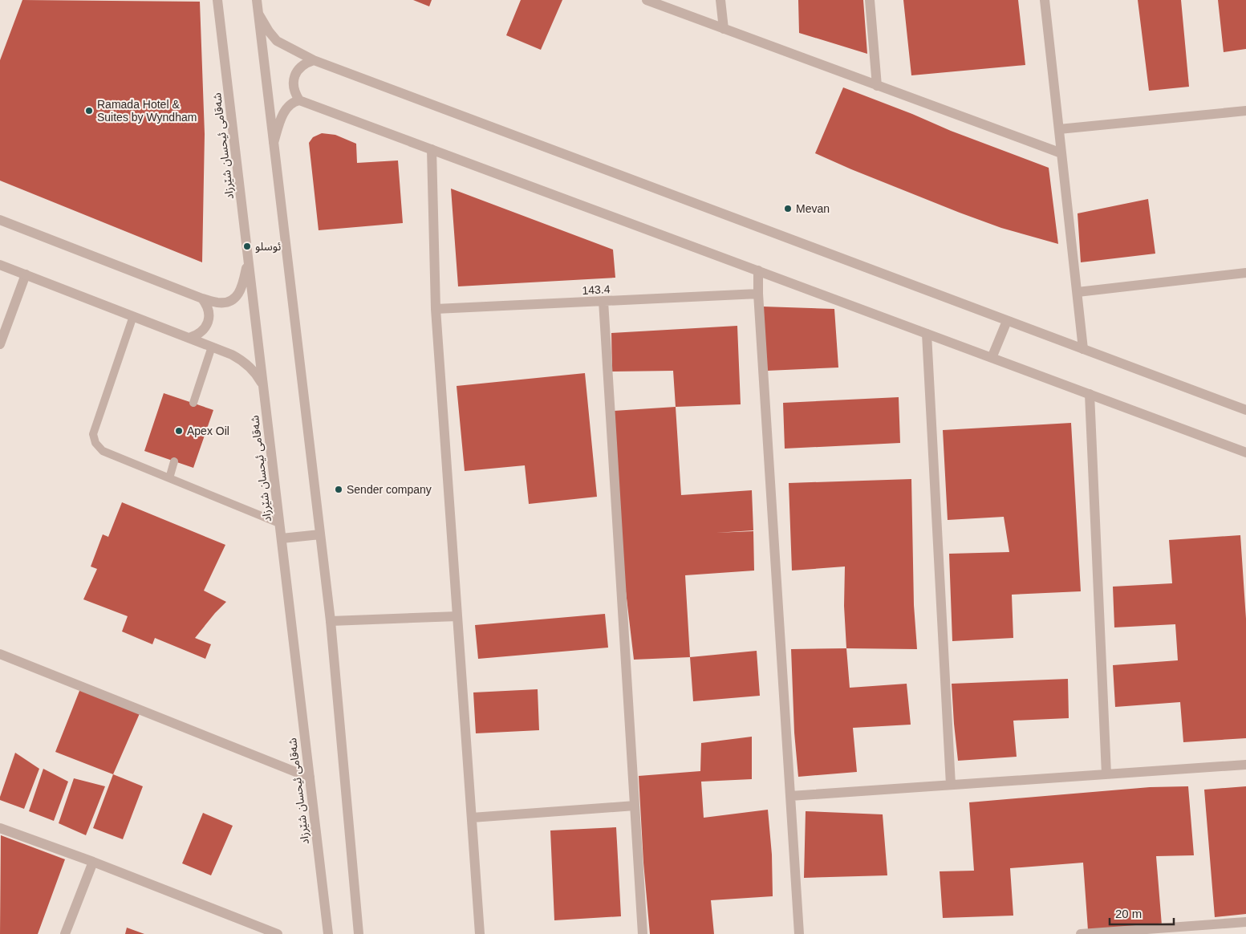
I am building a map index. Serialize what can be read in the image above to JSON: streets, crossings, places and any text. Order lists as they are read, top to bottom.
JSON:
{
  "streets": {
    "street": ["شەقامی ئیحسان شێرزاد", "143.4"]
  },
  "places": [
    "Ramada Hotel & Suites by Wyndham",
    "Mevan",
    "ئوسلو",
    "Apex Oil",
    "Sender company"
  ],
  "scale_bar": "20 m"
}
